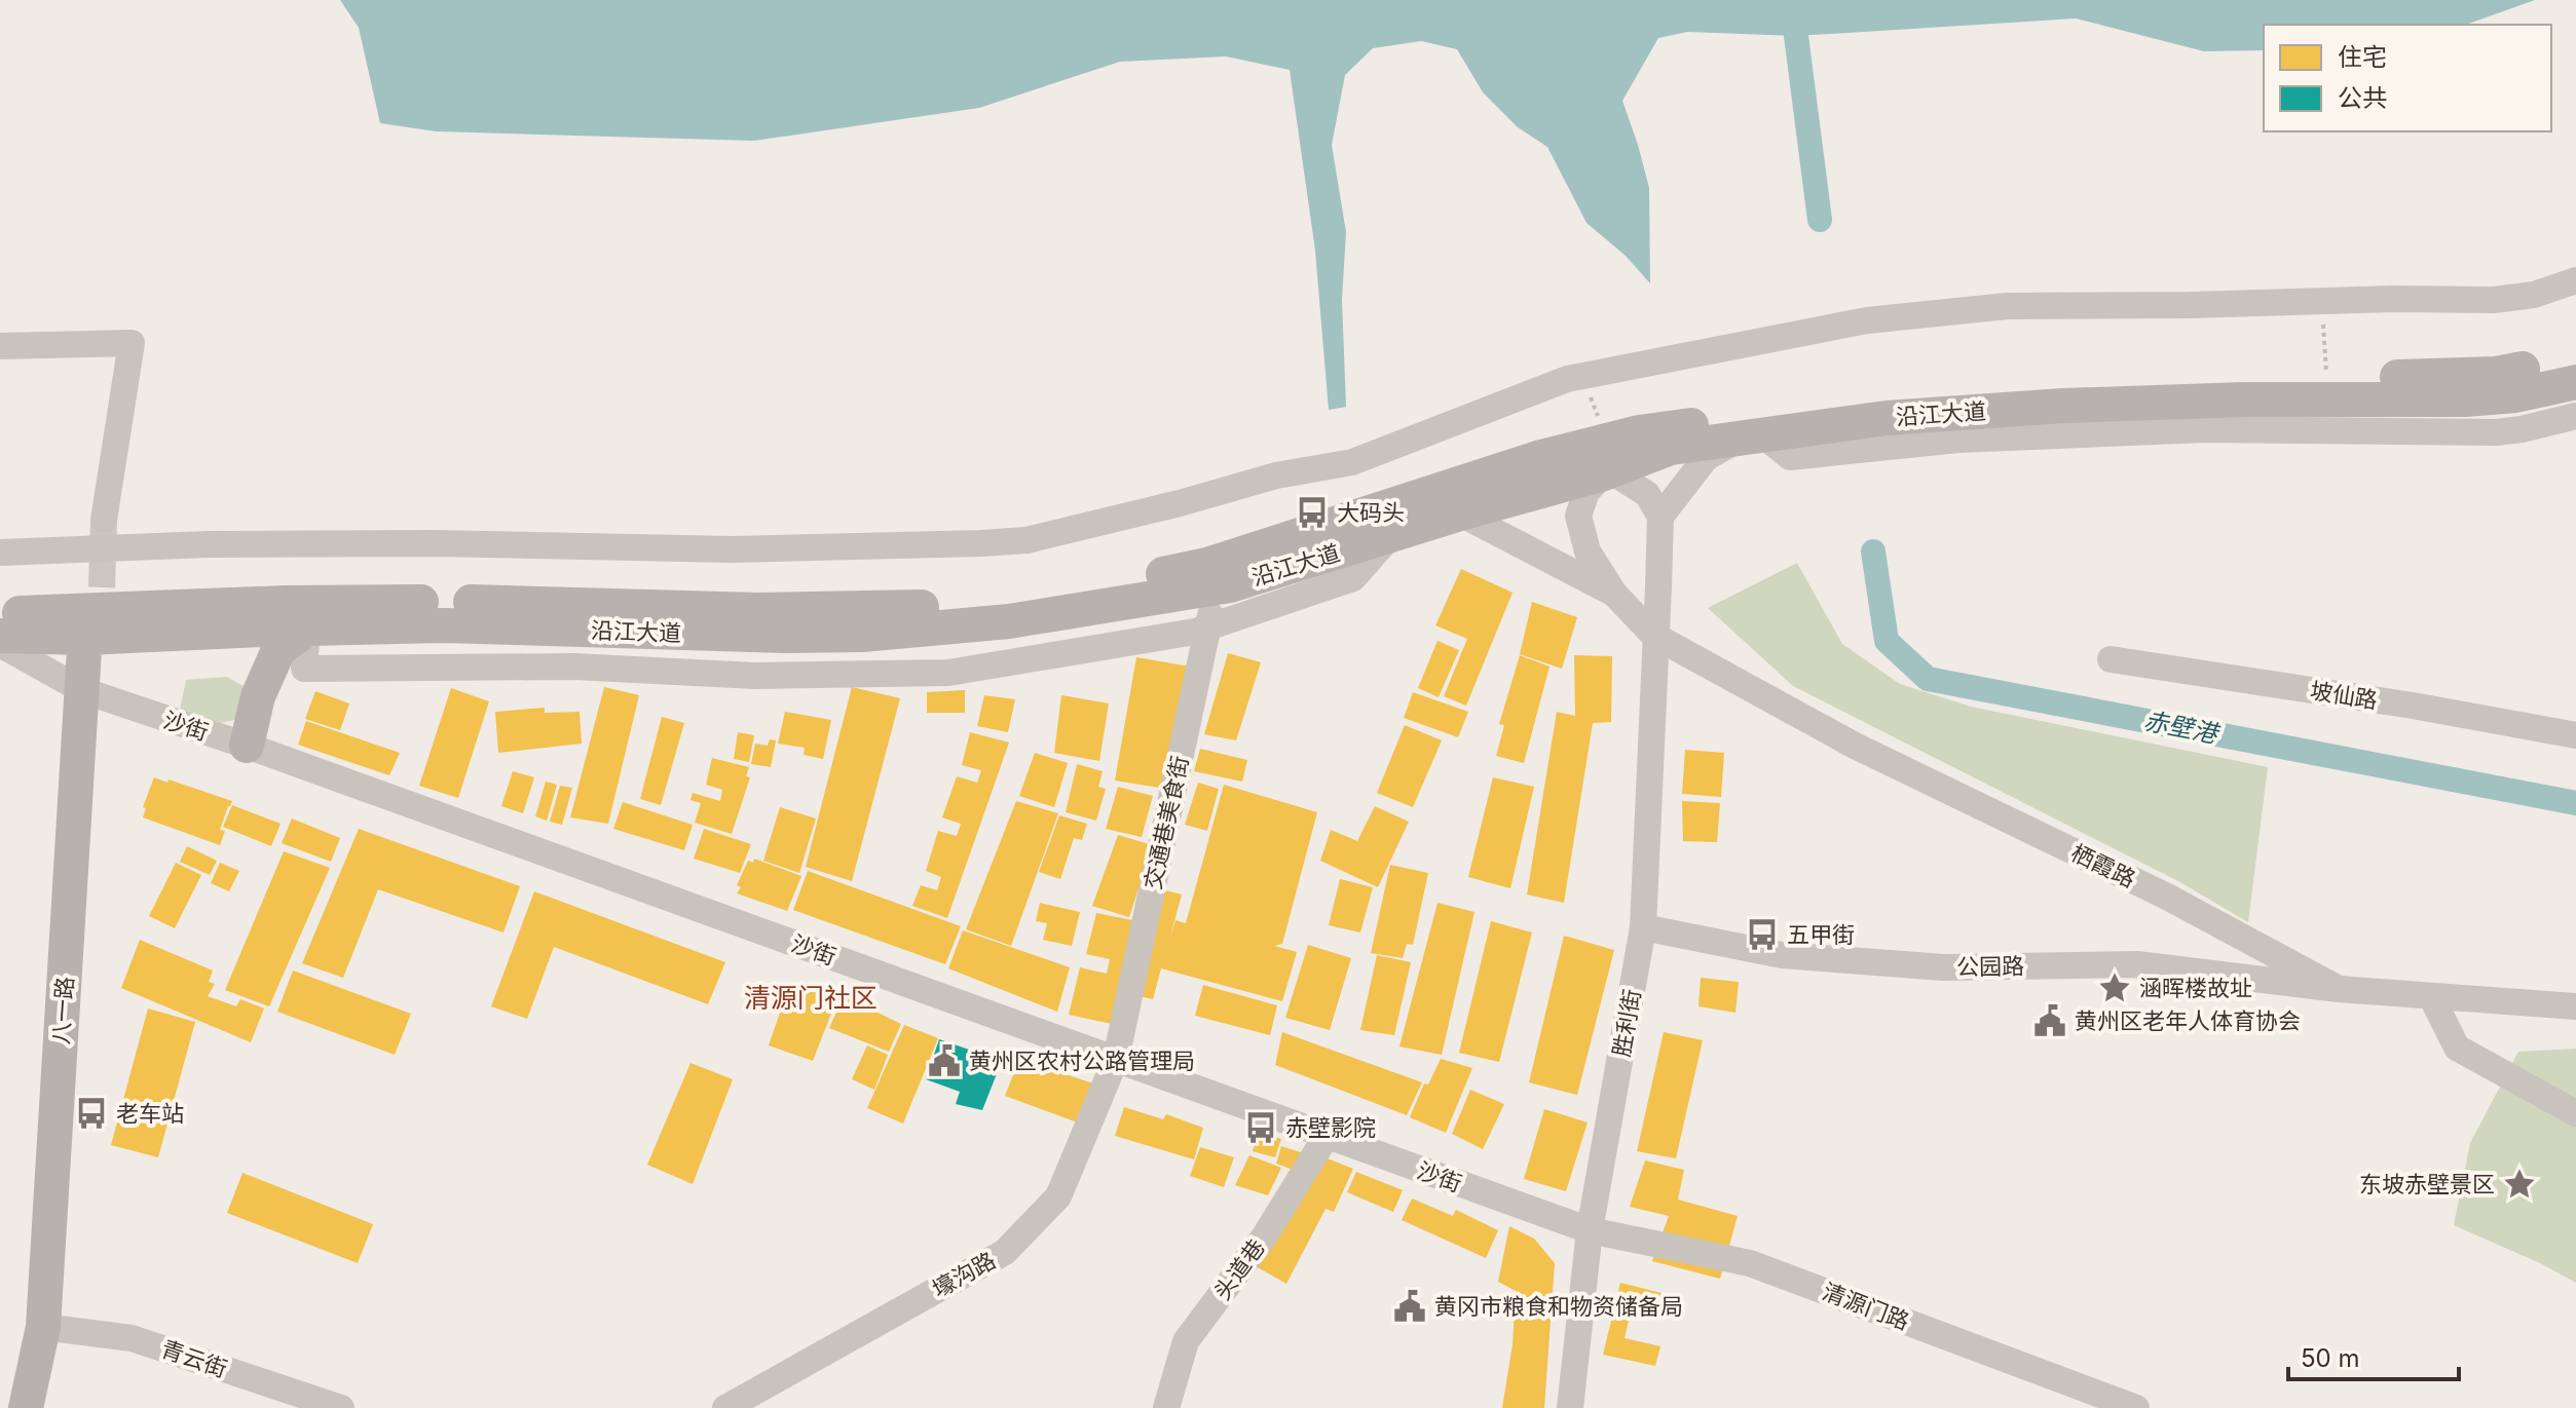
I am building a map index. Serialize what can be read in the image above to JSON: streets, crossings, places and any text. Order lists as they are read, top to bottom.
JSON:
{
  "streets": {
    "main road": ["沿江大道", "八一路"],
    "street": [
      "坡仙路",
      "沙街",
      "交通巷美食街",
      "栖霞路",
      "公园路",
      "胜利街",
      "头道巷",
      "壕沟路",
      "清源门路",
      "青云街"
    ]
  },
  "crossings": [
    ["沿江大道", "交通巷美食街"],
    ["沿江大道", "八一路"],
    ["沙街", "交通巷美食街"],
    ["沙街", "八一路"],
    ["沙街", "胜利街"],
    ["沙街", "头道巷"],
    ["沙街", "壕沟路"],
    ["沙街", "清源门路"],
    ["交通巷美食街", "壕沟路"],
    ["栖霞路", "公园路"],
    ["栖霞路", "胜利街"],
    ["公园路", "胜利街"],
    ["八一路", "青云街"],
    ["胜利街", "清源门路"]
  ],
  "districts": ["清源门社区"],
  "water": ["赤壁港"],
  "places": {
    "bus stop": [
      "大码头",
      "五甲街",
      "老车站",
      "赤壁影院"
    ],
    "place": ["涵晖楼故址", "东坡赤壁景区"],
    "public building": ["黄州区老年人体育协会", "黄州区农村公路管理局", "黄冈市粮食和物资储备局"]
  },
  "legend": ["住宅", "公共"],
  "scale_bar": "50 m"
}
